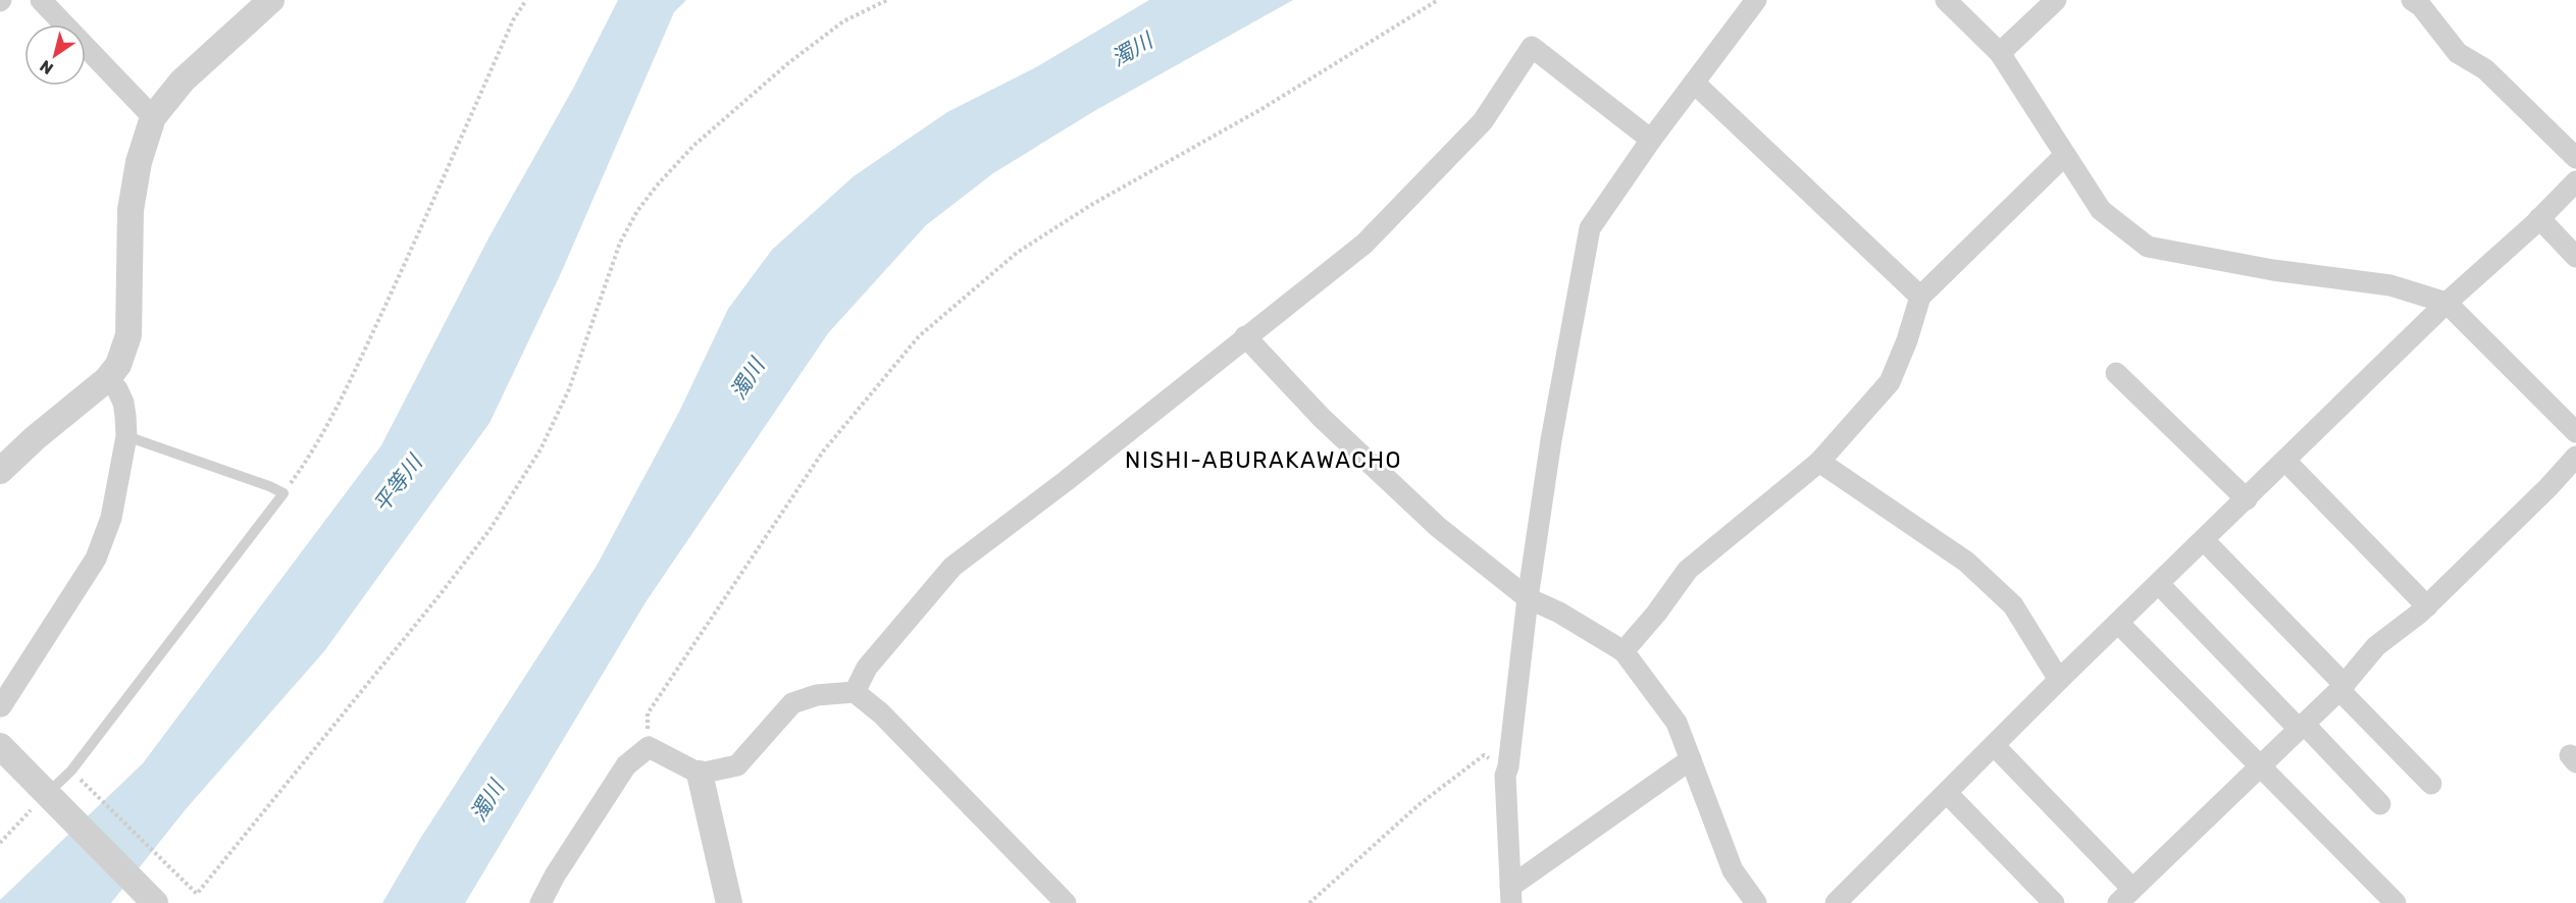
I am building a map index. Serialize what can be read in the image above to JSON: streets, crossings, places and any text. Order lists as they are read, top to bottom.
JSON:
{
  "districts": ["NISHI-ABURAKAWACHO"],
  "water": ["濁川", "平等川"],
  "north": "bottom left"
}
